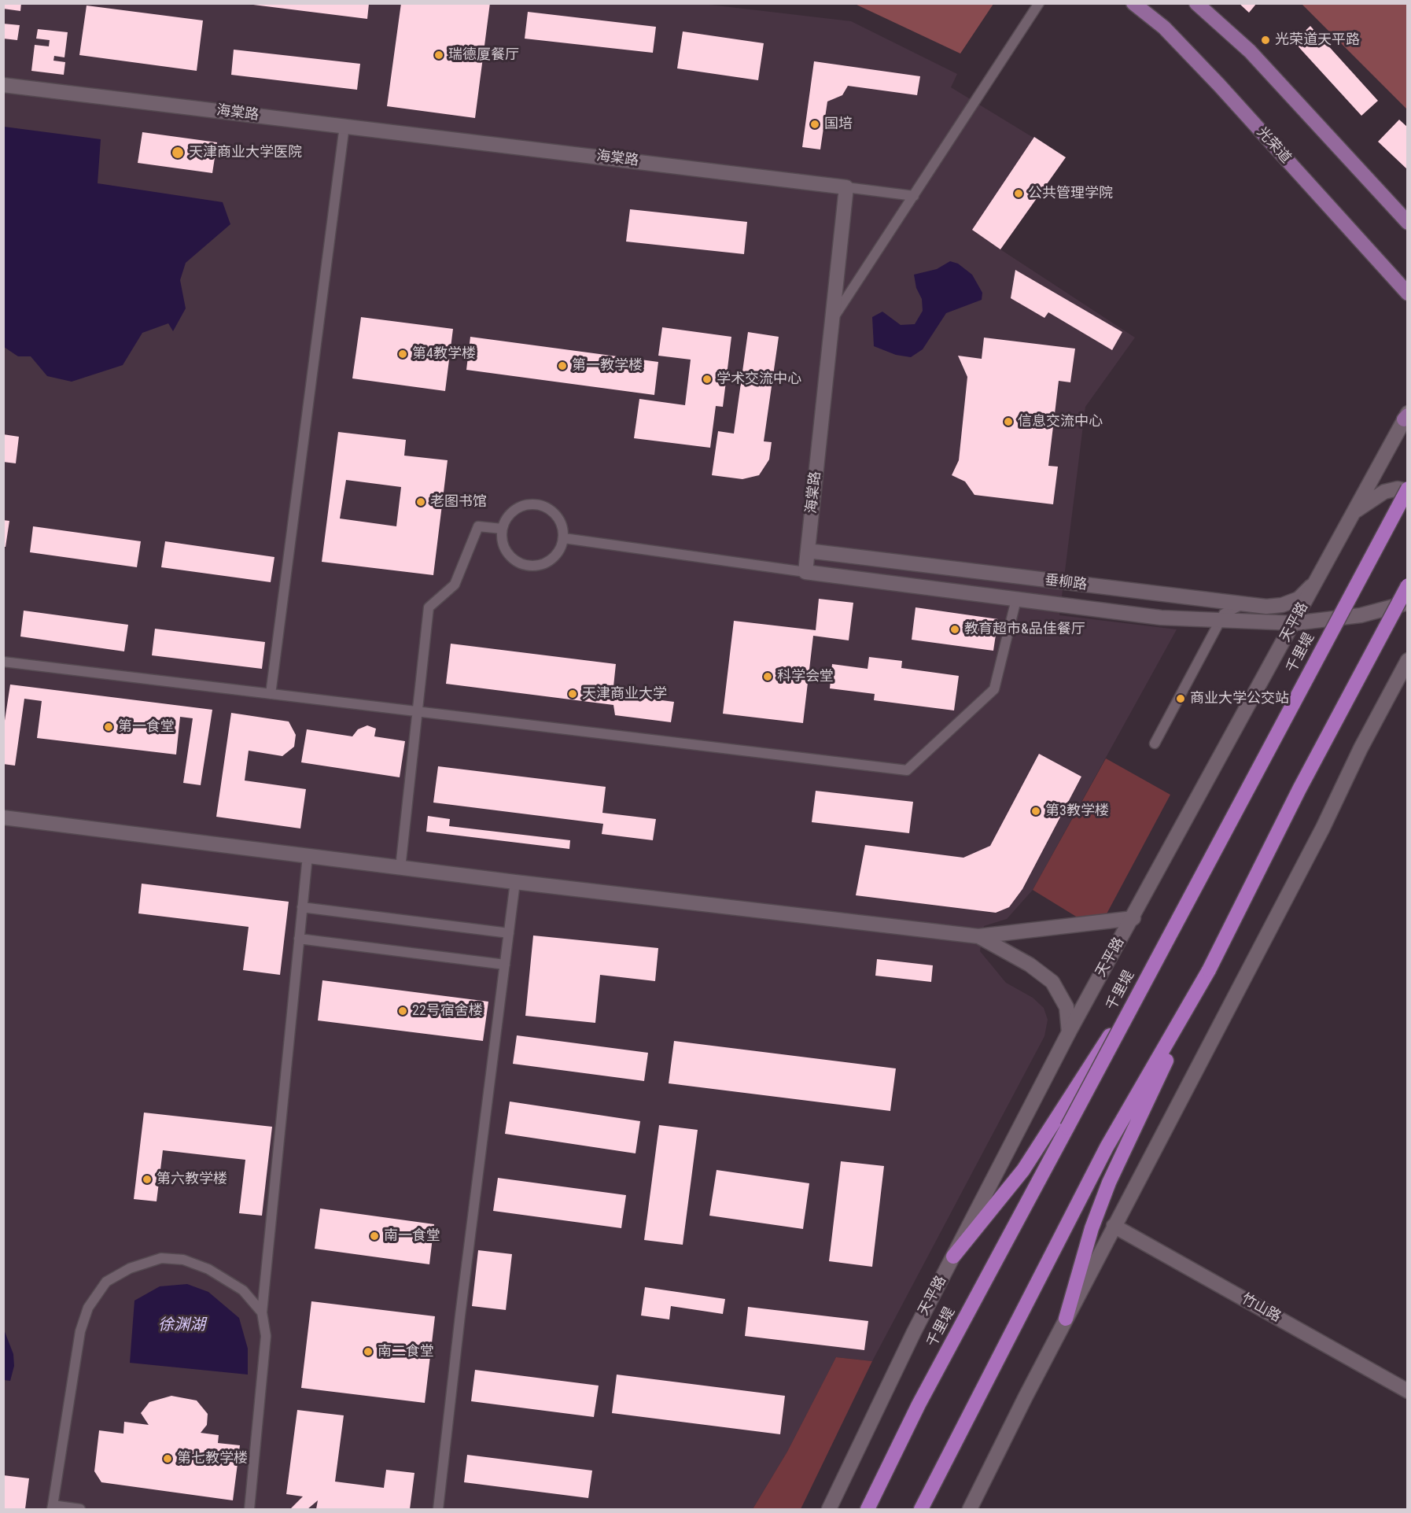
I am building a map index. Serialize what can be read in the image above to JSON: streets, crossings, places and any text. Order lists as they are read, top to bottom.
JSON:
{
  "streets": {
    "highway": ["千里堤"],
    "main road": ["光荣道"],
    "street": [
      "海棠路",
      "垂柳路",
      "天平路",
      "竹山路"
    ]
  },
  "crossings": [
    ["海棠路", "垂柳路"],
    ["垂柳路", "天平路"]
  ],
  "water": ["徐渊湖"],
  "places": [
    "光荣道天平路",
    "瑞德厦餐厅",
    "国培",
    "天津商业大学医院",
    "公共管理学院",
    "第4教学楼",
    "第一教学楼",
    "学术交流中心",
    "信息交流中心",
    "老图书馆",
    "教育超市&品佳餐厅",
    "科学会堂",
    "天津商业大学",
    "商业大学公交站",
    "第一食堂",
    "第3教学楼",
    "22号宿舍楼",
    "第六教学楼",
    "南一食堂",
    "南二食堂",
    "第七教学楼"
  ]
}
